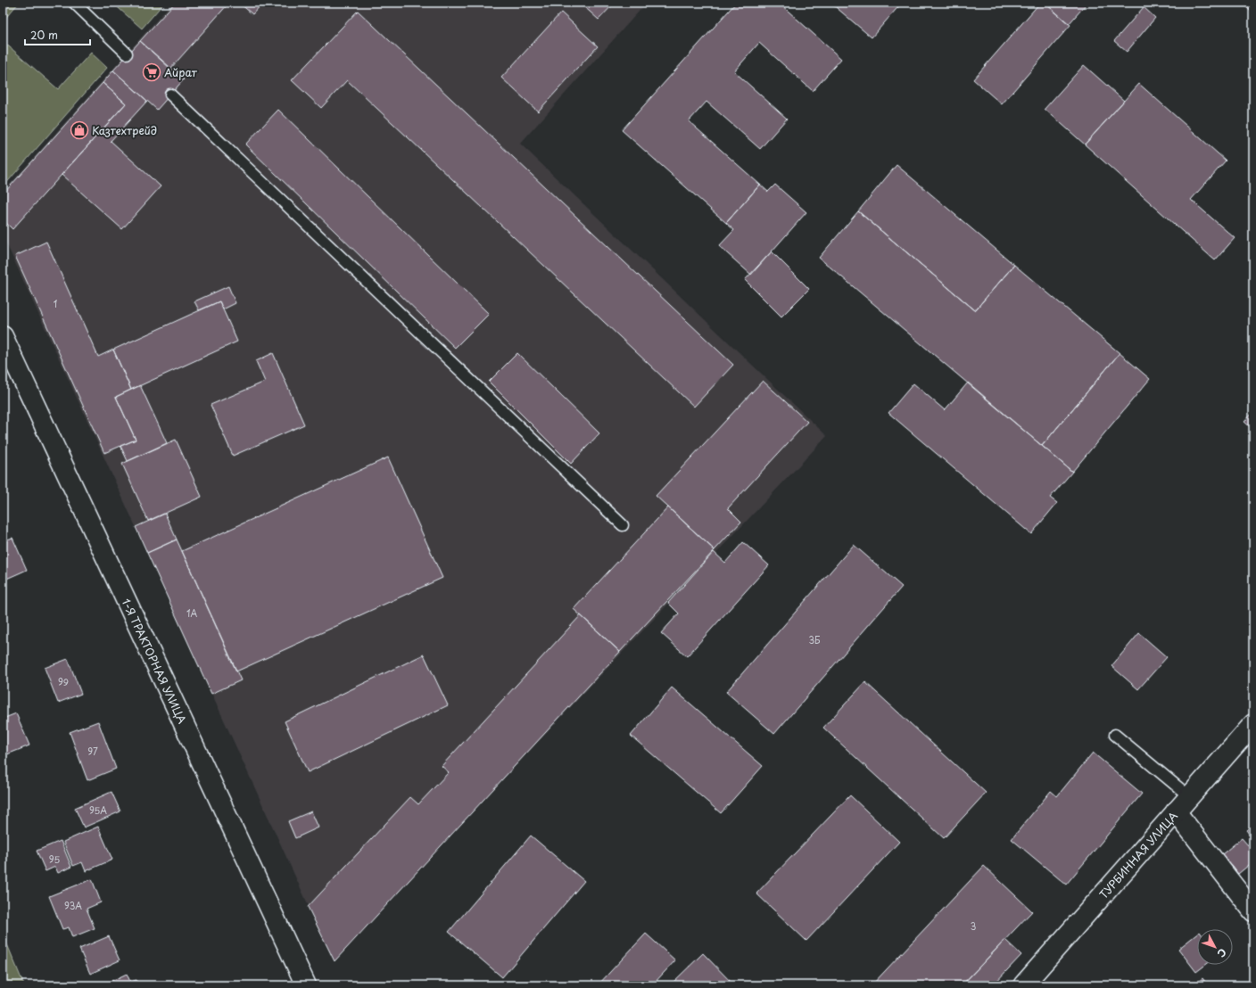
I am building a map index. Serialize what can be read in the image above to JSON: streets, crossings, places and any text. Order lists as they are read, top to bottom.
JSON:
{
  "streets": {
    "street": ["1-Я ТРАКТОРНАЯ УЛИЦА", "ТУРБИННАЯ УЛИЦА"]
  },
  "places": {
    "supermarket": ["Айрат"],
    "shop": ["Казтехтрейд"]
  },
  "house_numbers": [
    "1",
    "1А",
    "3Б",
    "99",
    "97",
    "95А",
    "95",
    "93А",
    "3"
  ],
  "scale_bar": "20 m",
  "north": "bottom right"
}
